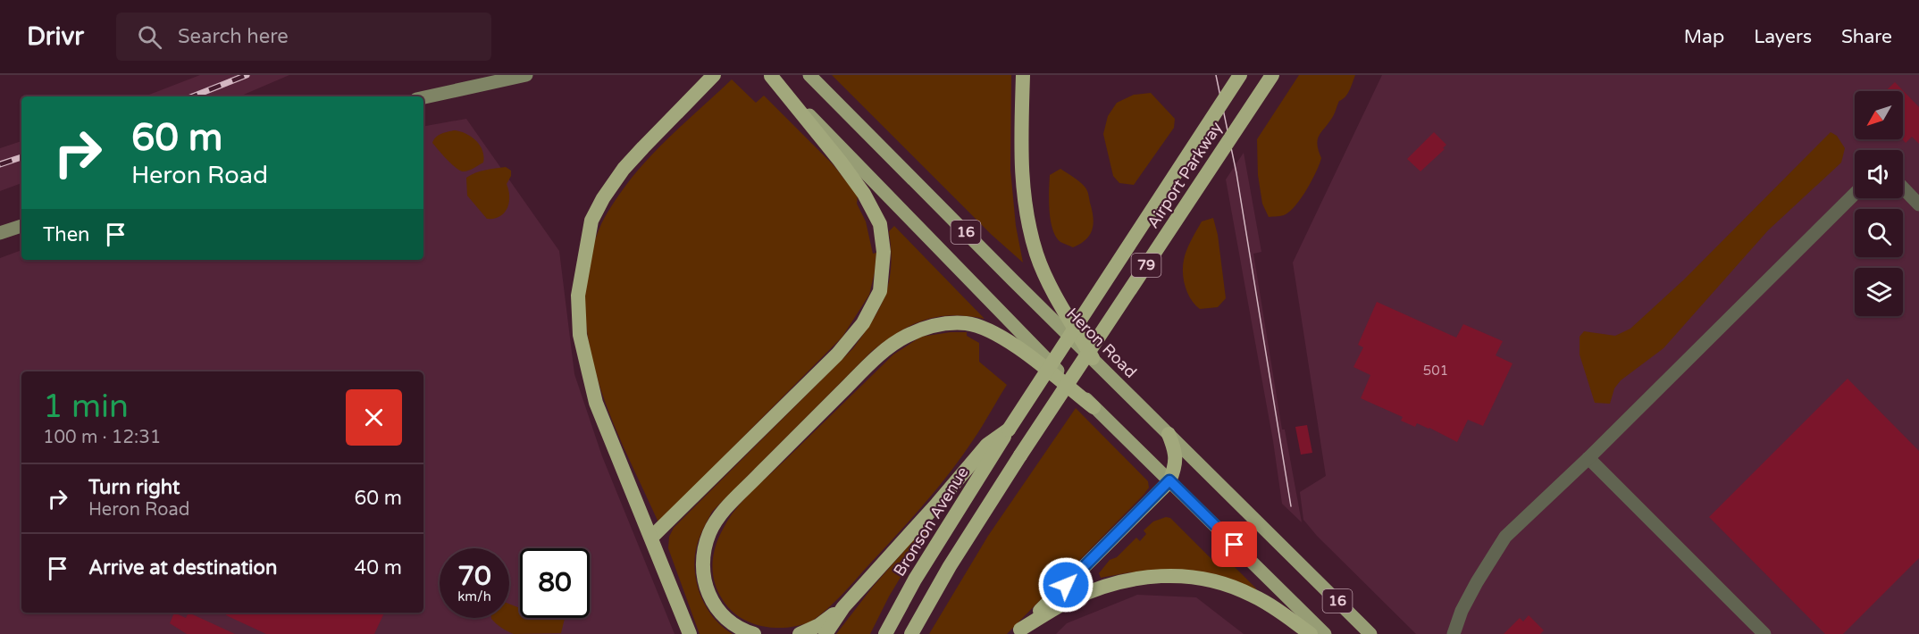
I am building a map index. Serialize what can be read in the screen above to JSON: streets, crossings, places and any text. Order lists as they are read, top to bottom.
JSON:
{
  "streets": {
    "highway": ["Airport Parkway", "79", "Bronson Avenue"],
    "main road": ["16", "Heron Road"]
  },
  "crossings": [
    ["Airport Parkway", "Bronson Avenue"]
  ],
  "house_numbers": ["501"],
  "north": "bottom left",
  "page": {
    "header": "Drivr",
    "search": "Search here",
    "nav": ["Map", "Layers", "Share"],
    "turn": ["60 m", "Heron Road"],
    "then": "Then",
    "heading": ["1 min", "100 m · 12:31"],
    "list": [
      {
        "name": "Turn right",
        "note": "Heron Road",
        "value": "60 m"
      },
      {
        "name": "Arrive at destination",
        "value": "40 m"
      }
    ],
    "speed": "70 km/h",
    "limit": "80"
  }
}
